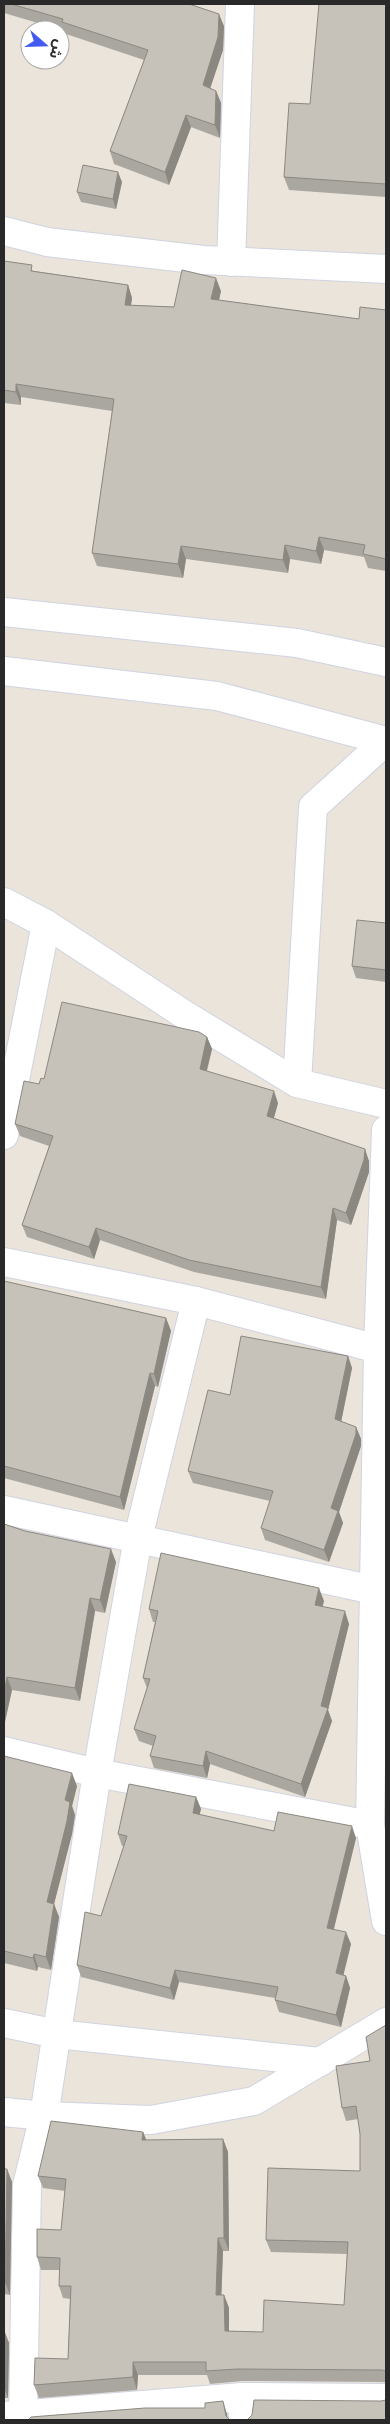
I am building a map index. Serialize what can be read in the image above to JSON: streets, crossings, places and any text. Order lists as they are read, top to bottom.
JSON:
{
  "north": "right"
}
